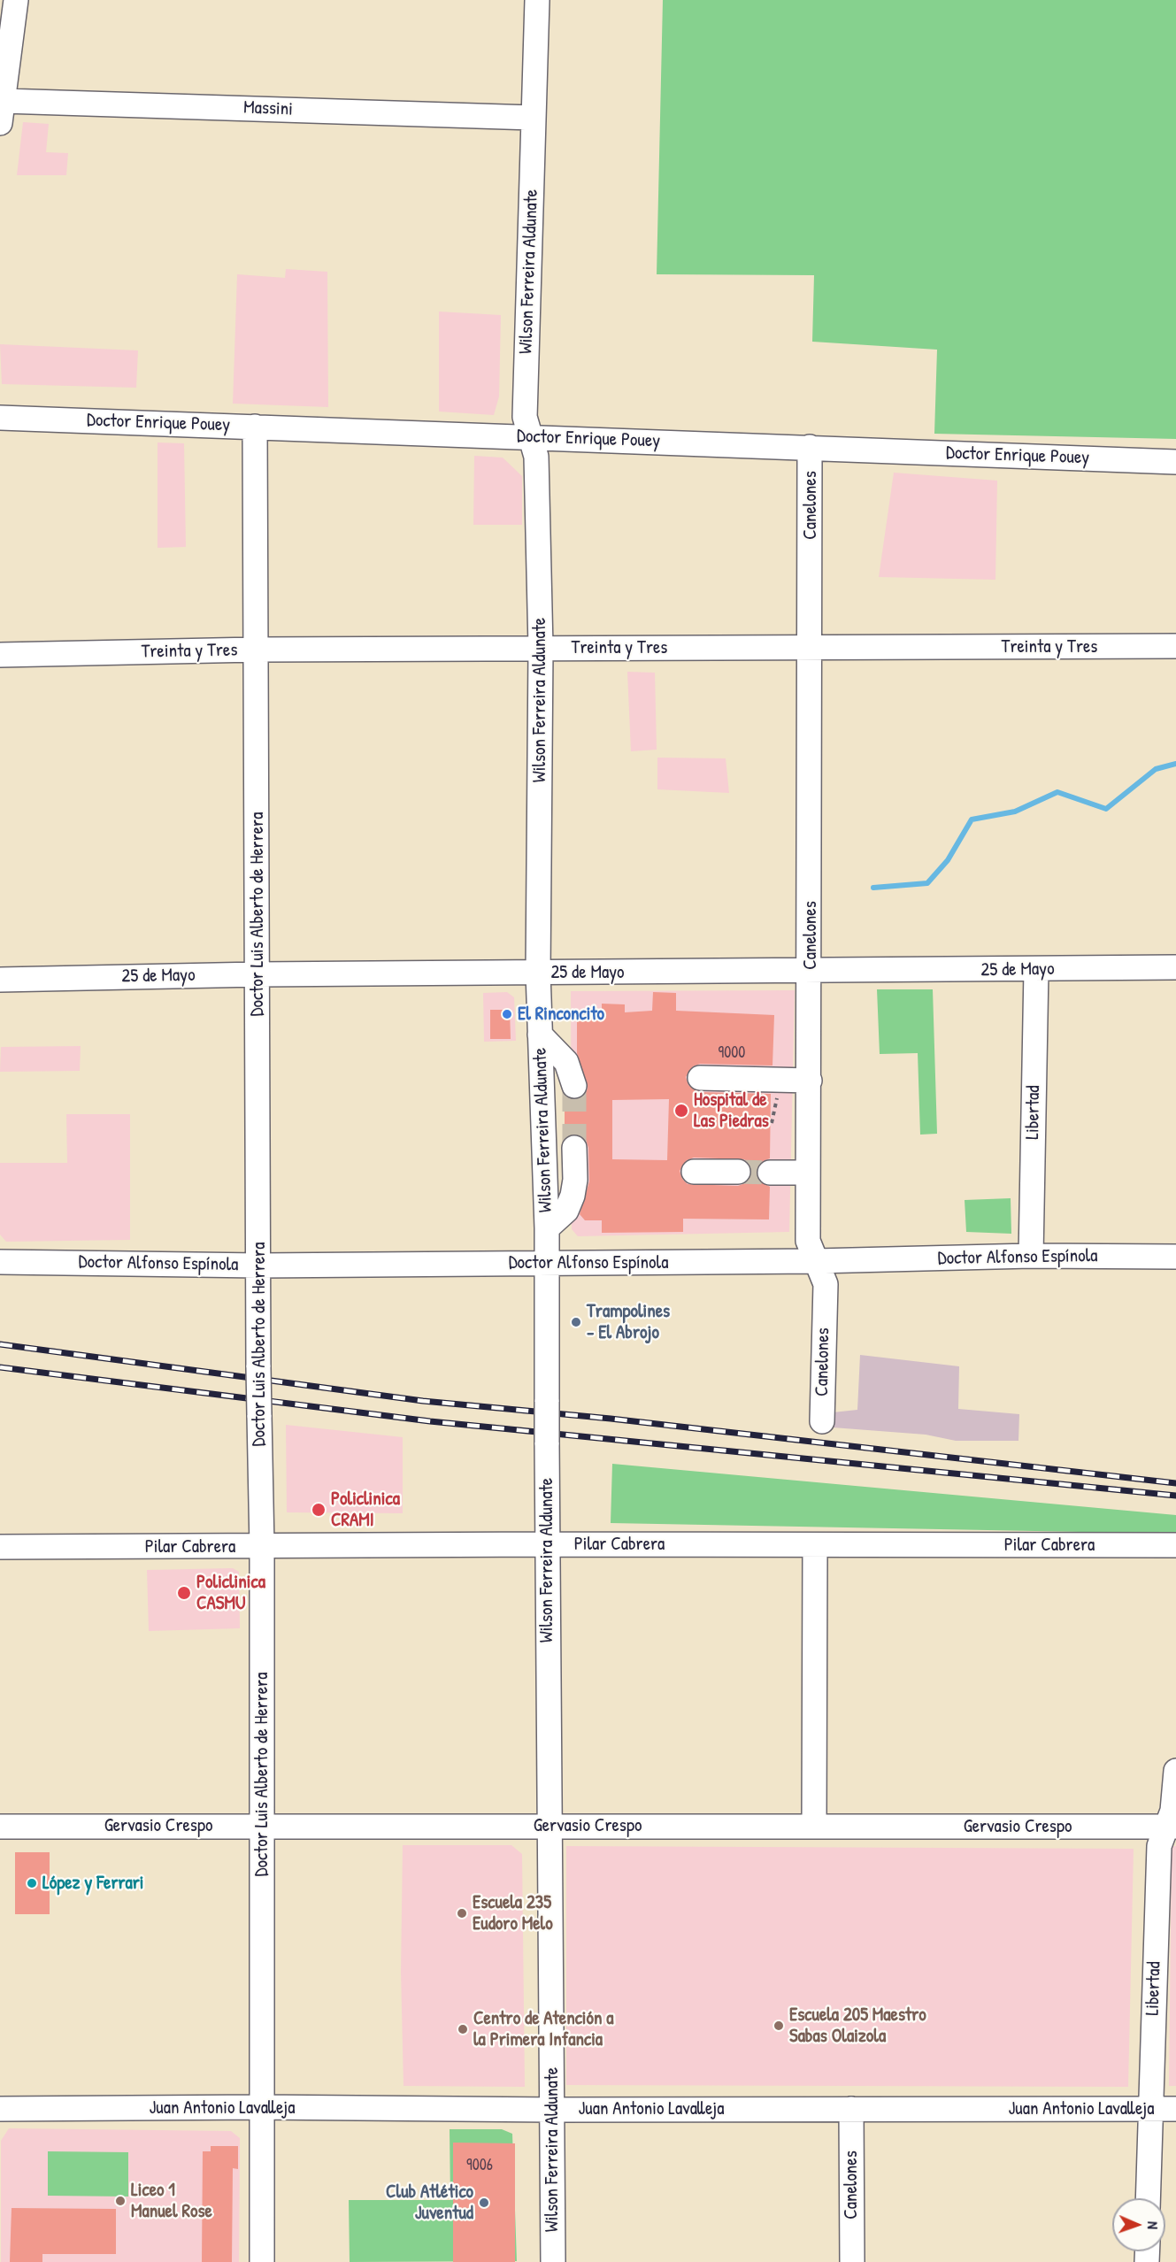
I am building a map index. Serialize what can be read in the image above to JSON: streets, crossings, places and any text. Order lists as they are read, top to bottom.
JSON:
{
  "streets": {
    "street": [
      "Massini",
      "Wilson Ferreira Aldunate",
      "Doctor Enrique Pouey",
      "Canelones",
      "Treinta y Tres",
      "Doctor Luis Alberto de Herrera",
      "25 de Mayo",
      "Libertad",
      "Doctor Alfonso Espínola",
      "Pilar Cabrera",
      "Gervasio Crespo",
      "Juan Antonio Lavalleja"
    ]
  },
  "crossings": [
    ["Massini", "Wilson Ferreira Aldunate"],
    ["Wilson Ferreira Aldunate", "Doctor Enrique Pouey"],
    ["Wilson Ferreira Aldunate", "Treinta y Tres"],
    ["Wilson Ferreira Aldunate", "25 de Mayo"],
    ["Wilson Ferreira Aldunate", "Doctor Alfonso Espínola"],
    ["Wilson Ferreira Aldunate", "Pilar Cabrera"],
    ["Wilson Ferreira Aldunate", "Gervasio Crespo"],
    ["Wilson Ferreira Aldunate", "Juan Antonio Lavalleja"],
    ["Doctor Enrique Pouey", "Canelones"],
    ["Doctor Enrique Pouey", "Doctor Luis Alberto de Herrera"],
    ["Canelones", "Treinta y Tres"],
    ["Canelones", "25 de Mayo"],
    ["Canelones", "Doctor Alfonso Espínola"],
    ["Canelones", "Juan Antonio Lavalleja"],
    ["Treinta y Tres", "Doctor Luis Alberto de Herrera"],
    ["Doctor Luis Alberto de Herrera", "25 de Mayo"],
    ["Doctor Luis Alberto de Herrera", "Doctor Alfonso Espínola"],
    ["Doctor Luis Alberto de Herrera", "Pilar Cabrera"],
    ["Doctor Luis Alberto de Herrera", "Gervasio Crespo"],
    ["Doctor Luis Alberto de Herrera", "Juan Antonio Lavalleja"],
    ["25 de Mayo", "Libertad"],
    ["Libertad", "Doctor Alfonso Espínola"],
    ["Libertad", "Gervasio Crespo"],
    ["Libertad", "Juan Antonio Lavalleja"]
  ],
  "places": [
    "El Rinconcito",
    "Hospital de Las Piedras",
    "Trampolines - El Abrojo",
    "Policlinica CRAMI",
    "Policlinica CASMU",
    "López y Ferrari",
    "Escuela 235 Eudoro Melo",
    "Escuela 205 Maestro Sabas Olaizola",
    "Centro de Atención a la Primera Infancia",
    "Liceo 1 Manuel Rose",
    "Club Atlético Juventud"
  ],
  "house_numbers": ["9000", "9006"],
  "north": "right"
}
